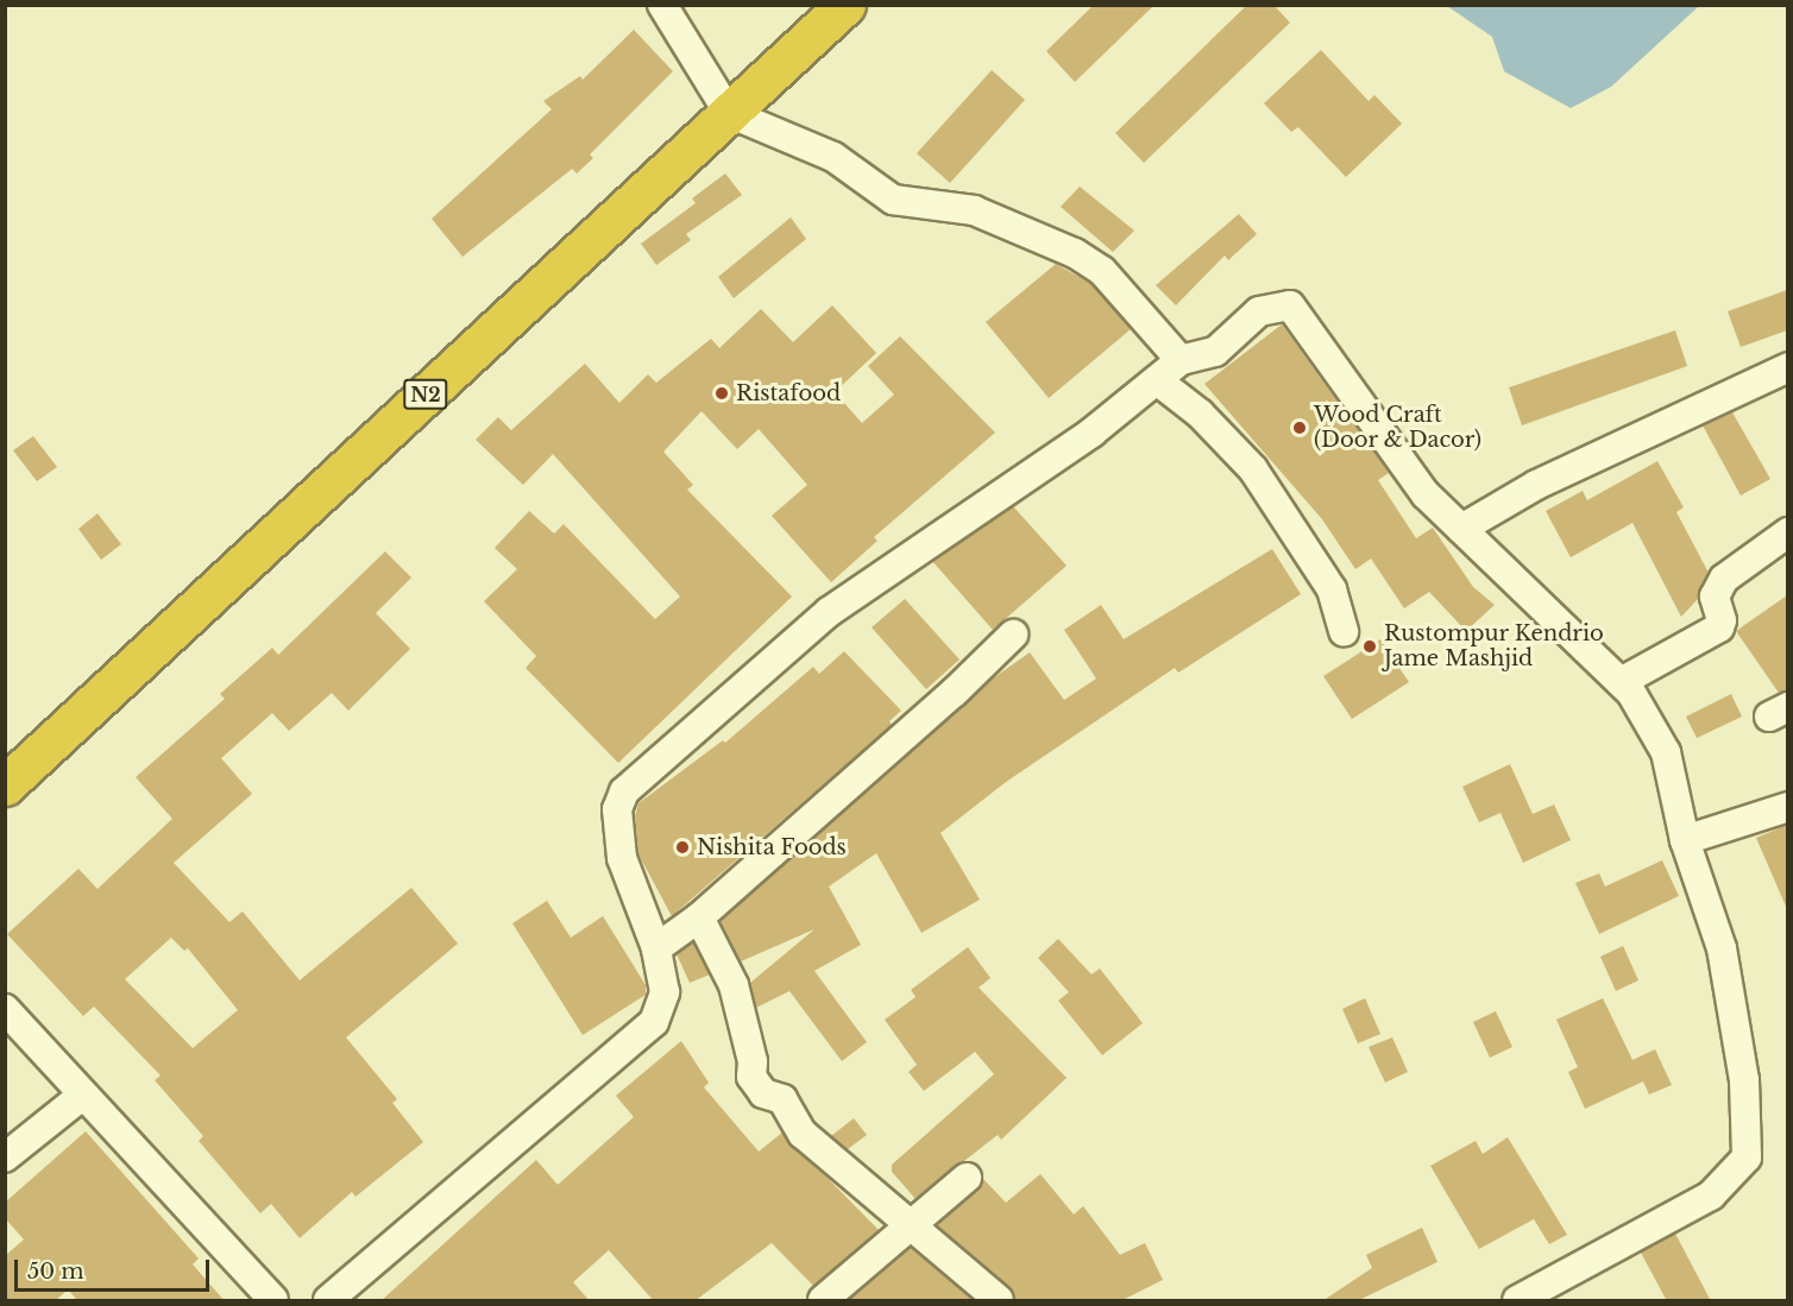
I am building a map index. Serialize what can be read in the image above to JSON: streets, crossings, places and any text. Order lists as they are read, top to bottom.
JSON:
{
  "streets": {
    "highway": ["N2"]
  },
  "places": [
    "Ristafood",
    "Wood Craft (Door & Dacor)",
    "Rustompur Kendrio Jame Mashjid",
    "Nishita Foods"
  ],
  "scale_bar": "50 m"
}
